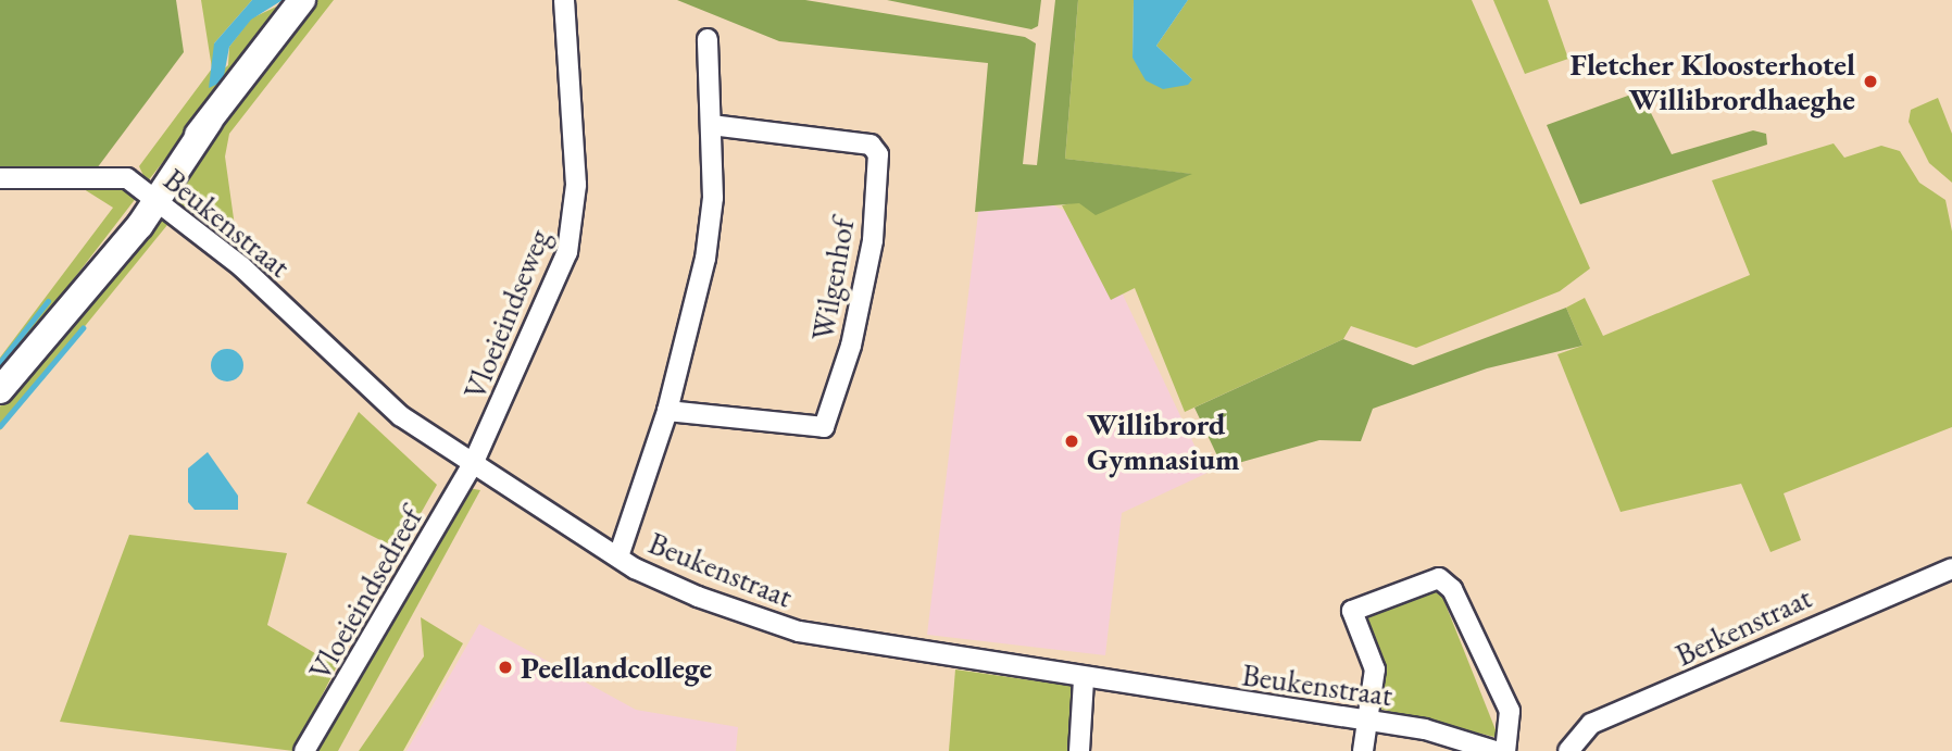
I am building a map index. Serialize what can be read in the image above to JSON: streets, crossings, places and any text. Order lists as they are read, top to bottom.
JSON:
{
  "streets": {
    "street": [
      "Beukenstraat",
      "Wilgenhof",
      "Vloeieindseweg",
      "Vloeieindsedreef",
      "Berkenstraat"
    ]
  },
  "crossings": [
    ["Beukenstraat", "Vloeieindseweg"],
    ["Beukenstraat", "Vloeieindsedreef"],
    ["Vloeieindseweg", "Vloeieindsedreef"]
  ],
  "places": ["Fletcher Kloosterhotel Willibrordhaeghe", "Willibrord Gymnasium", "Peellandcollege"]
}
